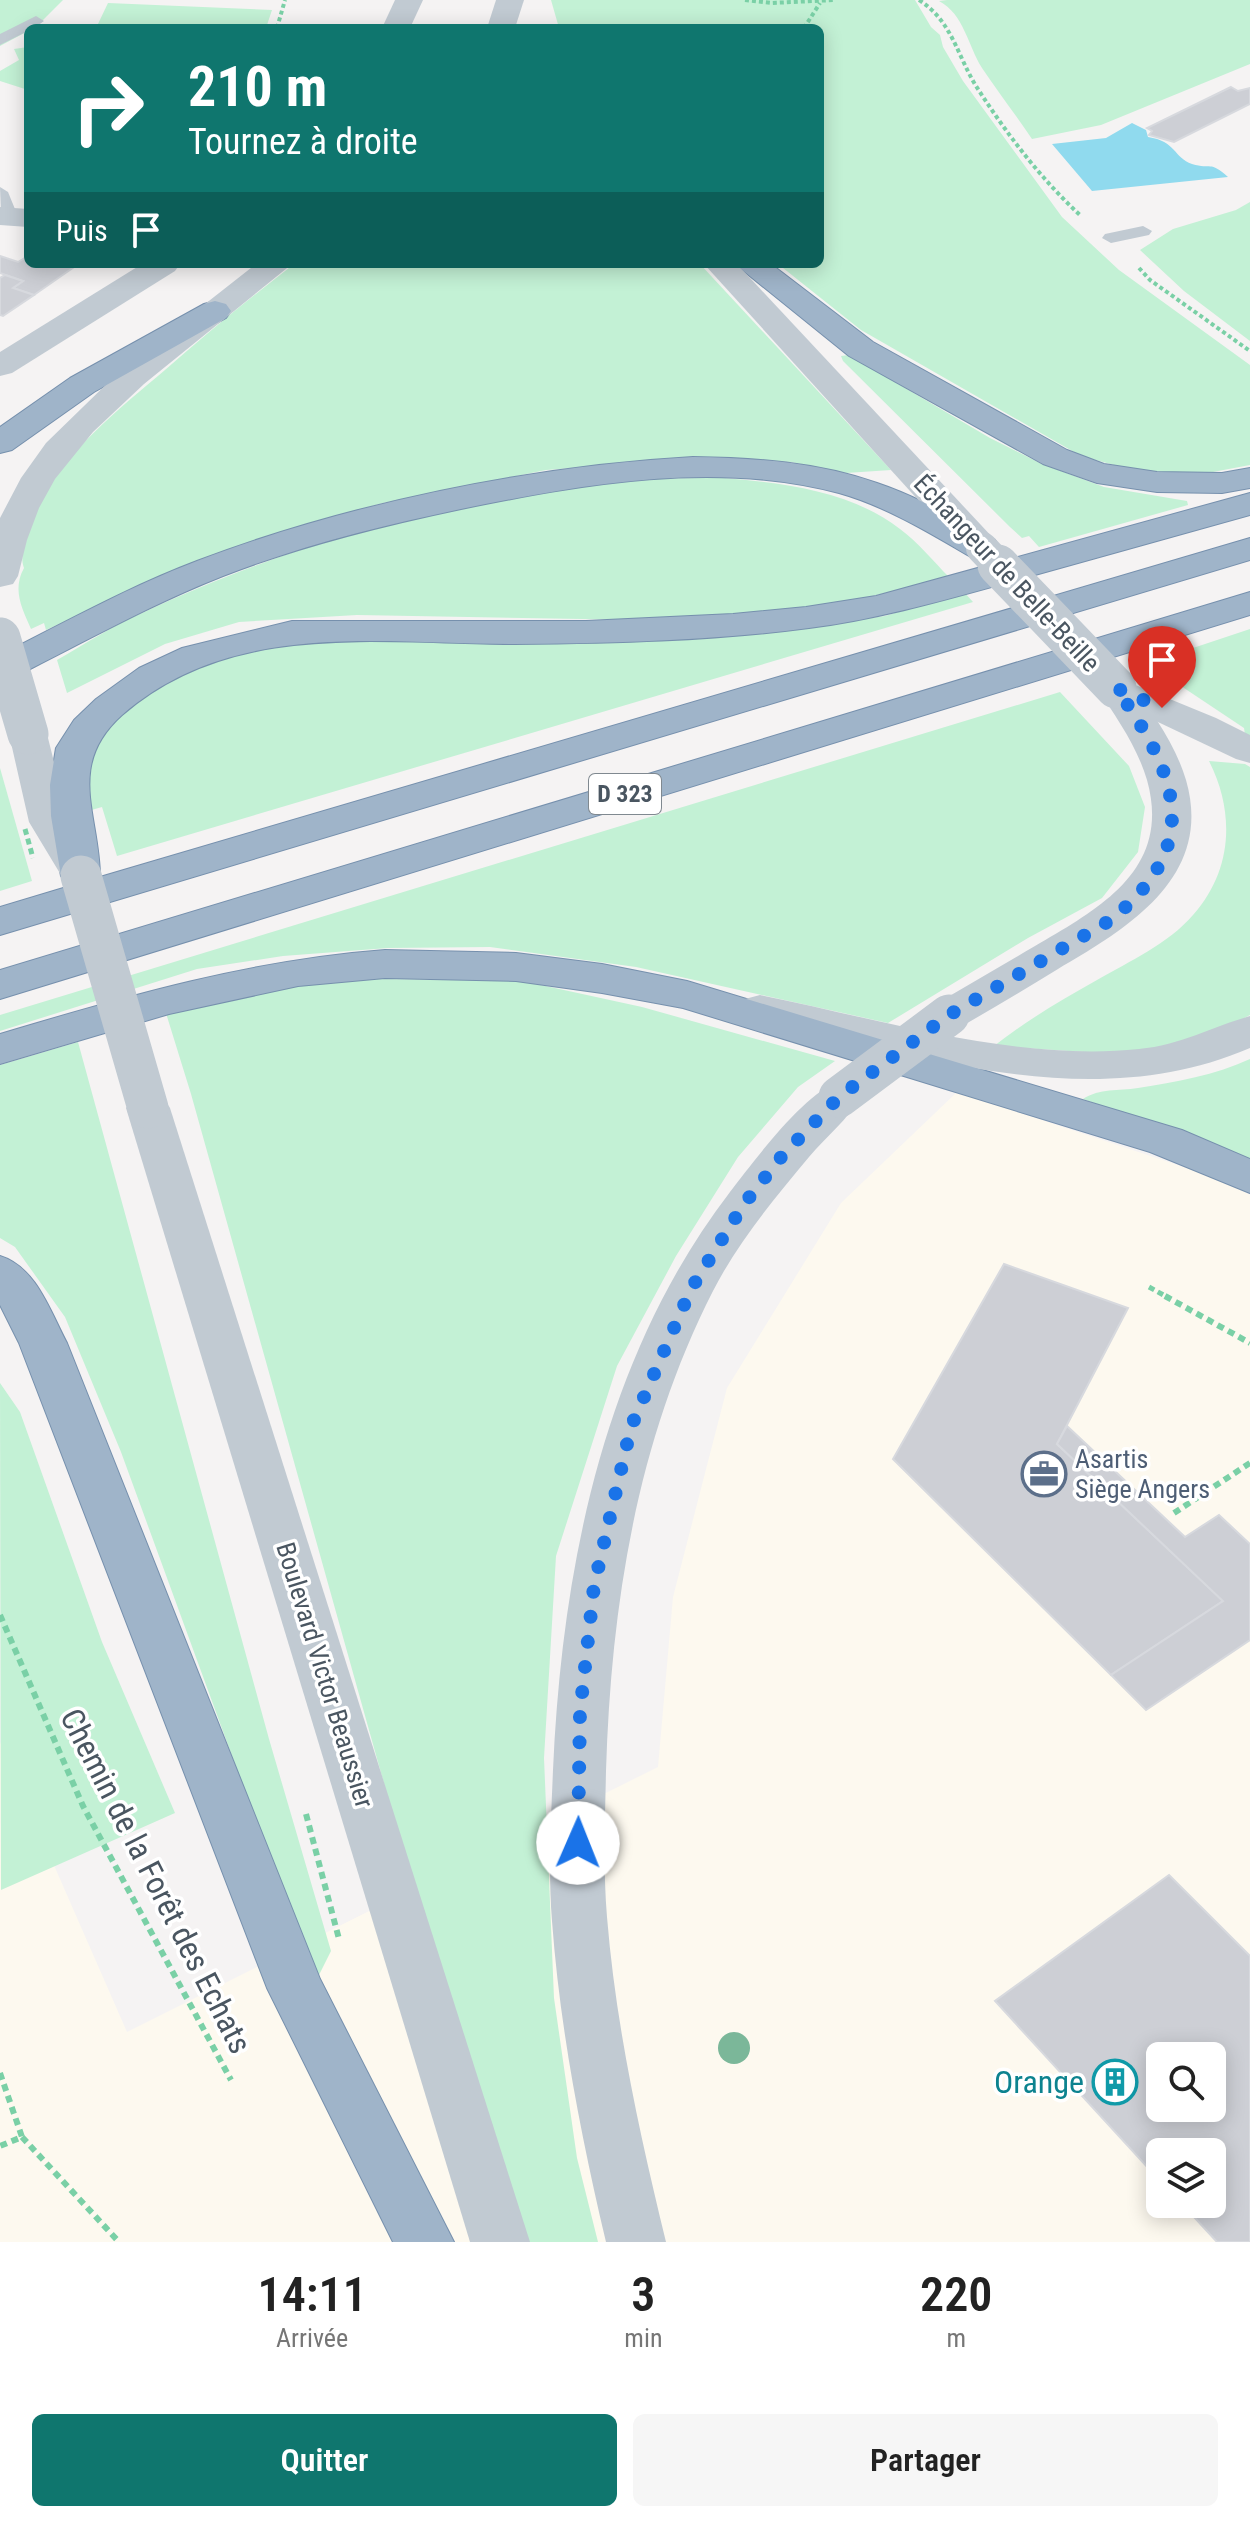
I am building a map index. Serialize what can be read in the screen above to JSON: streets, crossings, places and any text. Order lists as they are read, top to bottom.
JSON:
{
  "streets": {
    "highway": ["D 323"],
    "street": ["Échangeur de Belle-Beille", "Boulevard Victor Beaussier"],
    "path": ["Chemin de la Forêt des Echats"]
  },
  "places": {
    "office": ["Asartis Siège Angers"],
    "building": ["Orange"]
  },
  "page": {
    "turn": ["210 m", "Tournez à droite"],
    "then": "Puis",
    "eta": [
      "14:11",
      "Arrivée",
      "3",
      "min",
      "220",
      "m"
    ],
    "buttons": ["Quitter", "Partager"]
  }
}
